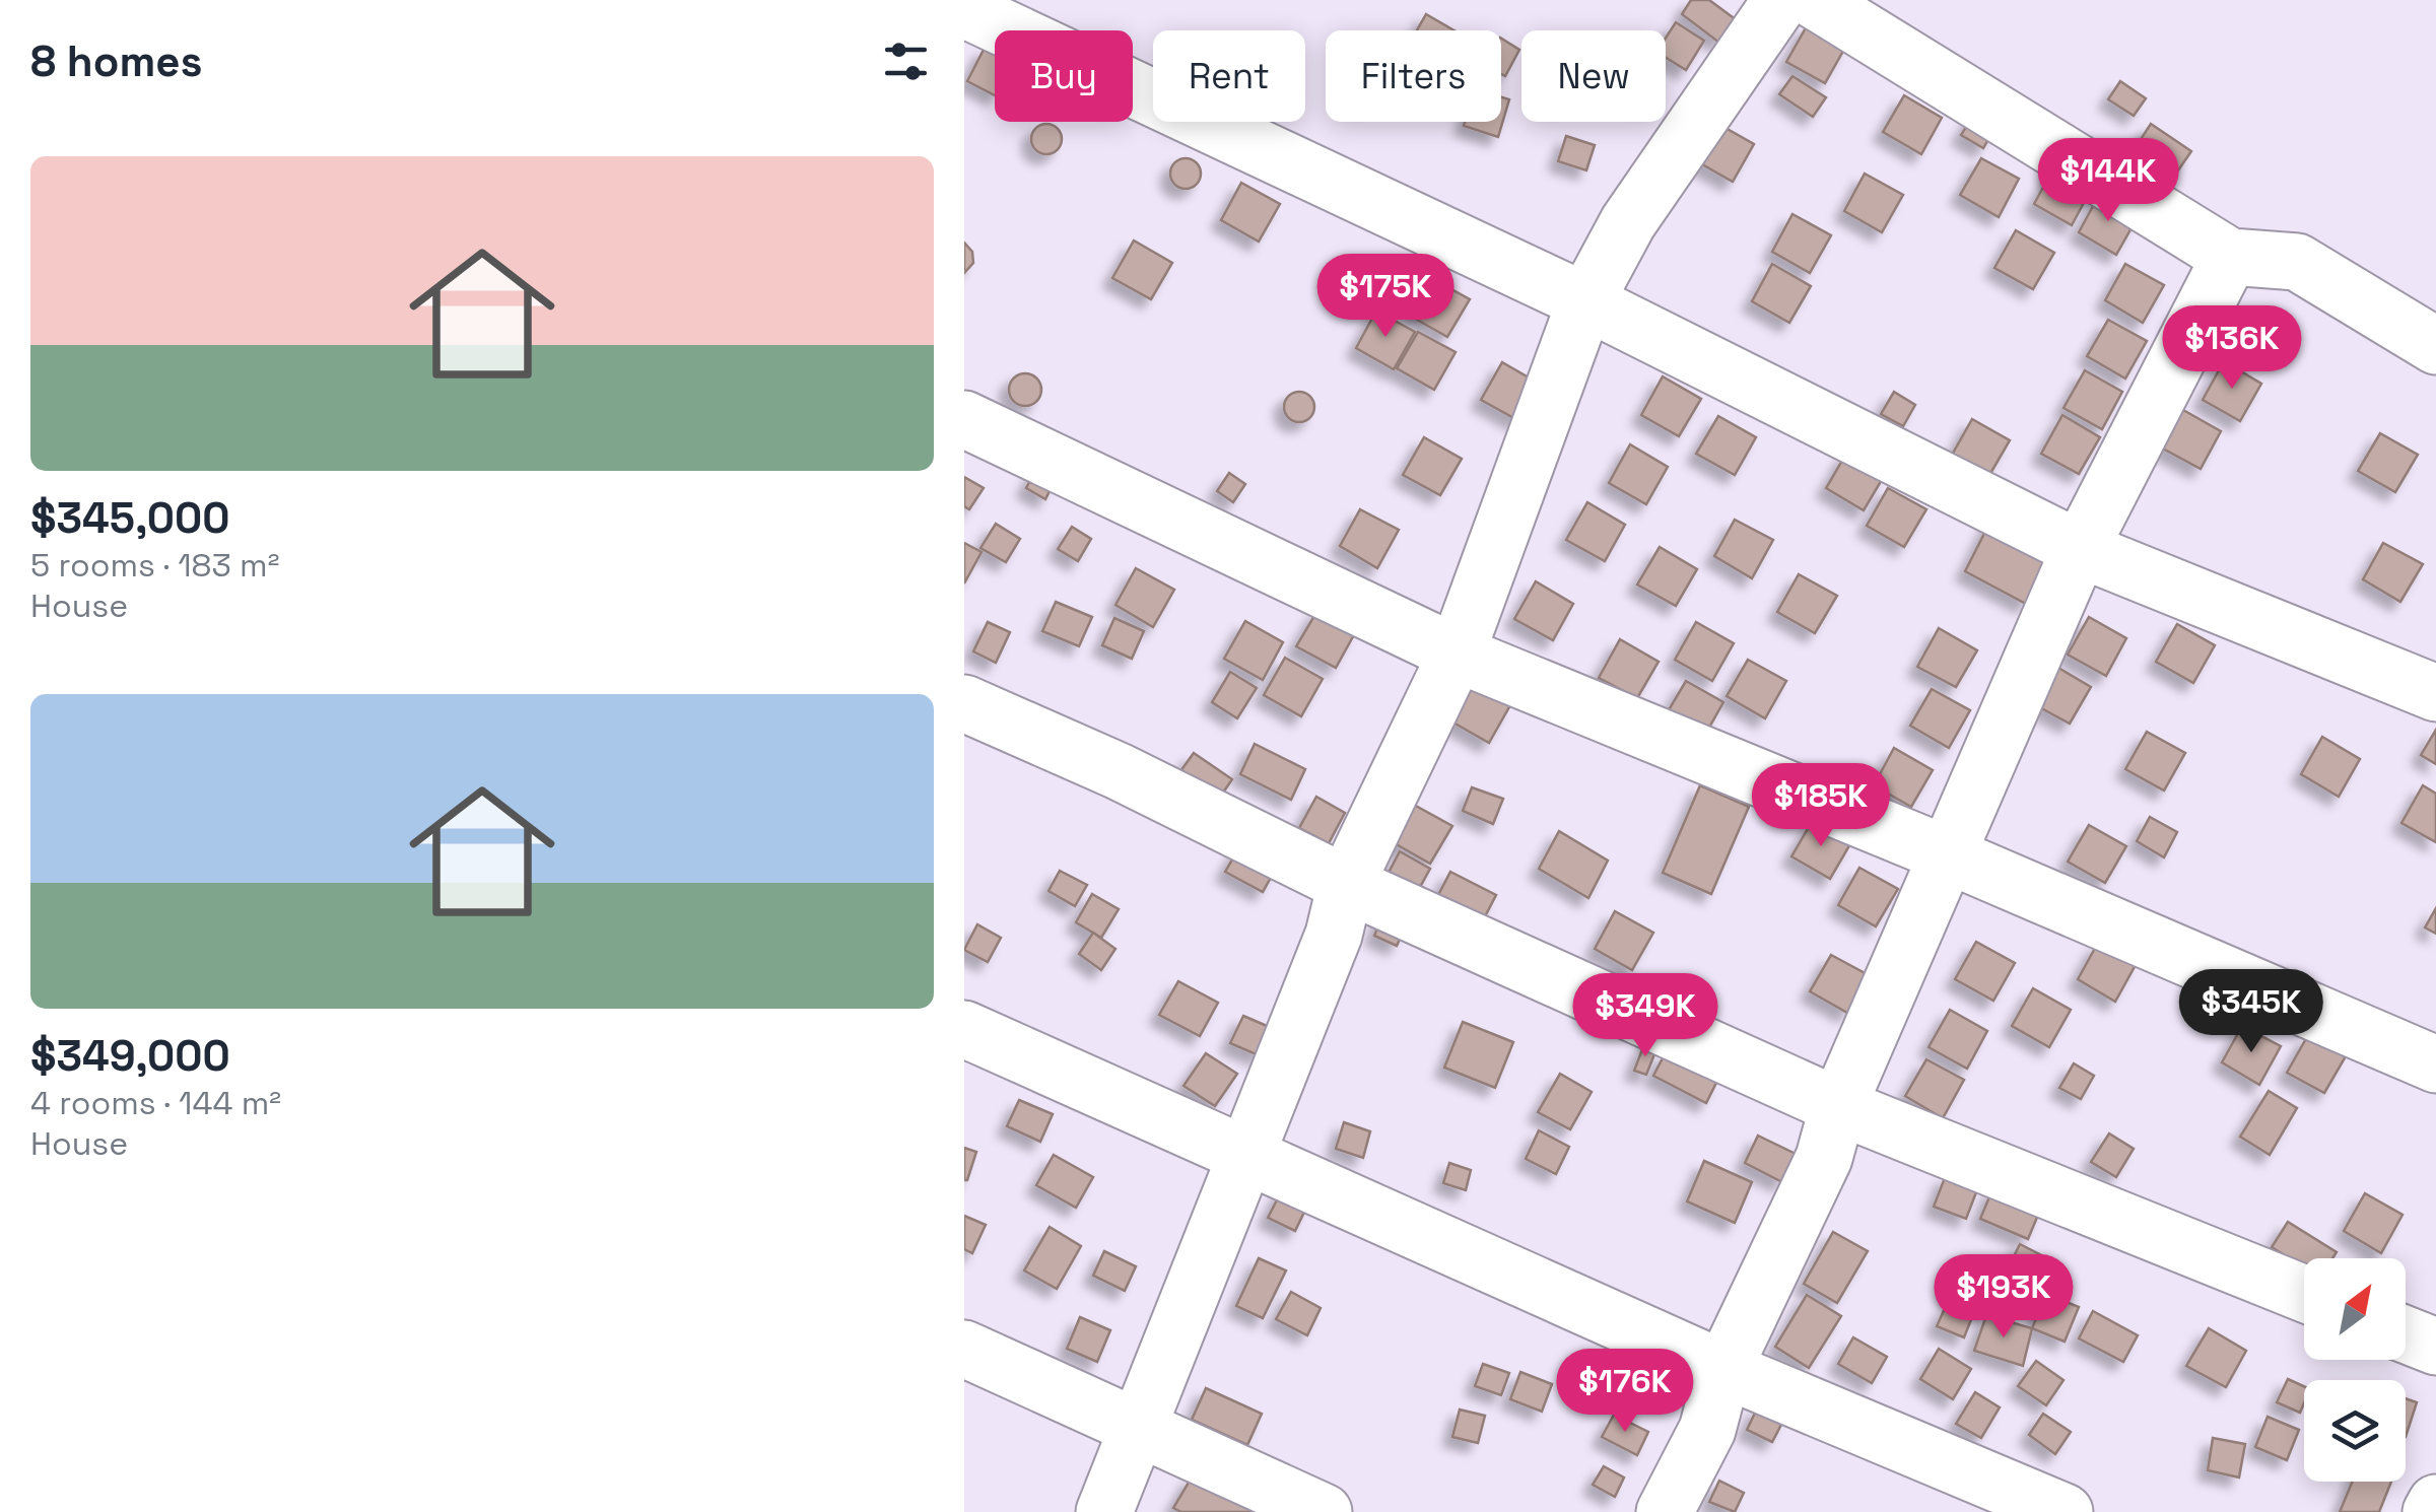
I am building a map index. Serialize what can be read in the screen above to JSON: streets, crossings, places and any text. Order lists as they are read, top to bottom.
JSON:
{
  "north": "top right",
  "page": {
    "heading": "8 homes",
    "chip": [
      "Buy",
      "Rent",
      "Filters",
      "New"
    ],
    "list": [
      {
        "name": "$345,000",
        "note": "5 rooms · 183 m² · House"
      },
      {
        "name": "$349,000",
        "note": "4 rooms · 144 m² · House"
      }
    ],
    "price": [
      "$144K",
      "$175K",
      "$136K",
      "$185K",
      "$345K",
      "$349K",
      "$193K",
      "$176K"
    ]
  }
}
